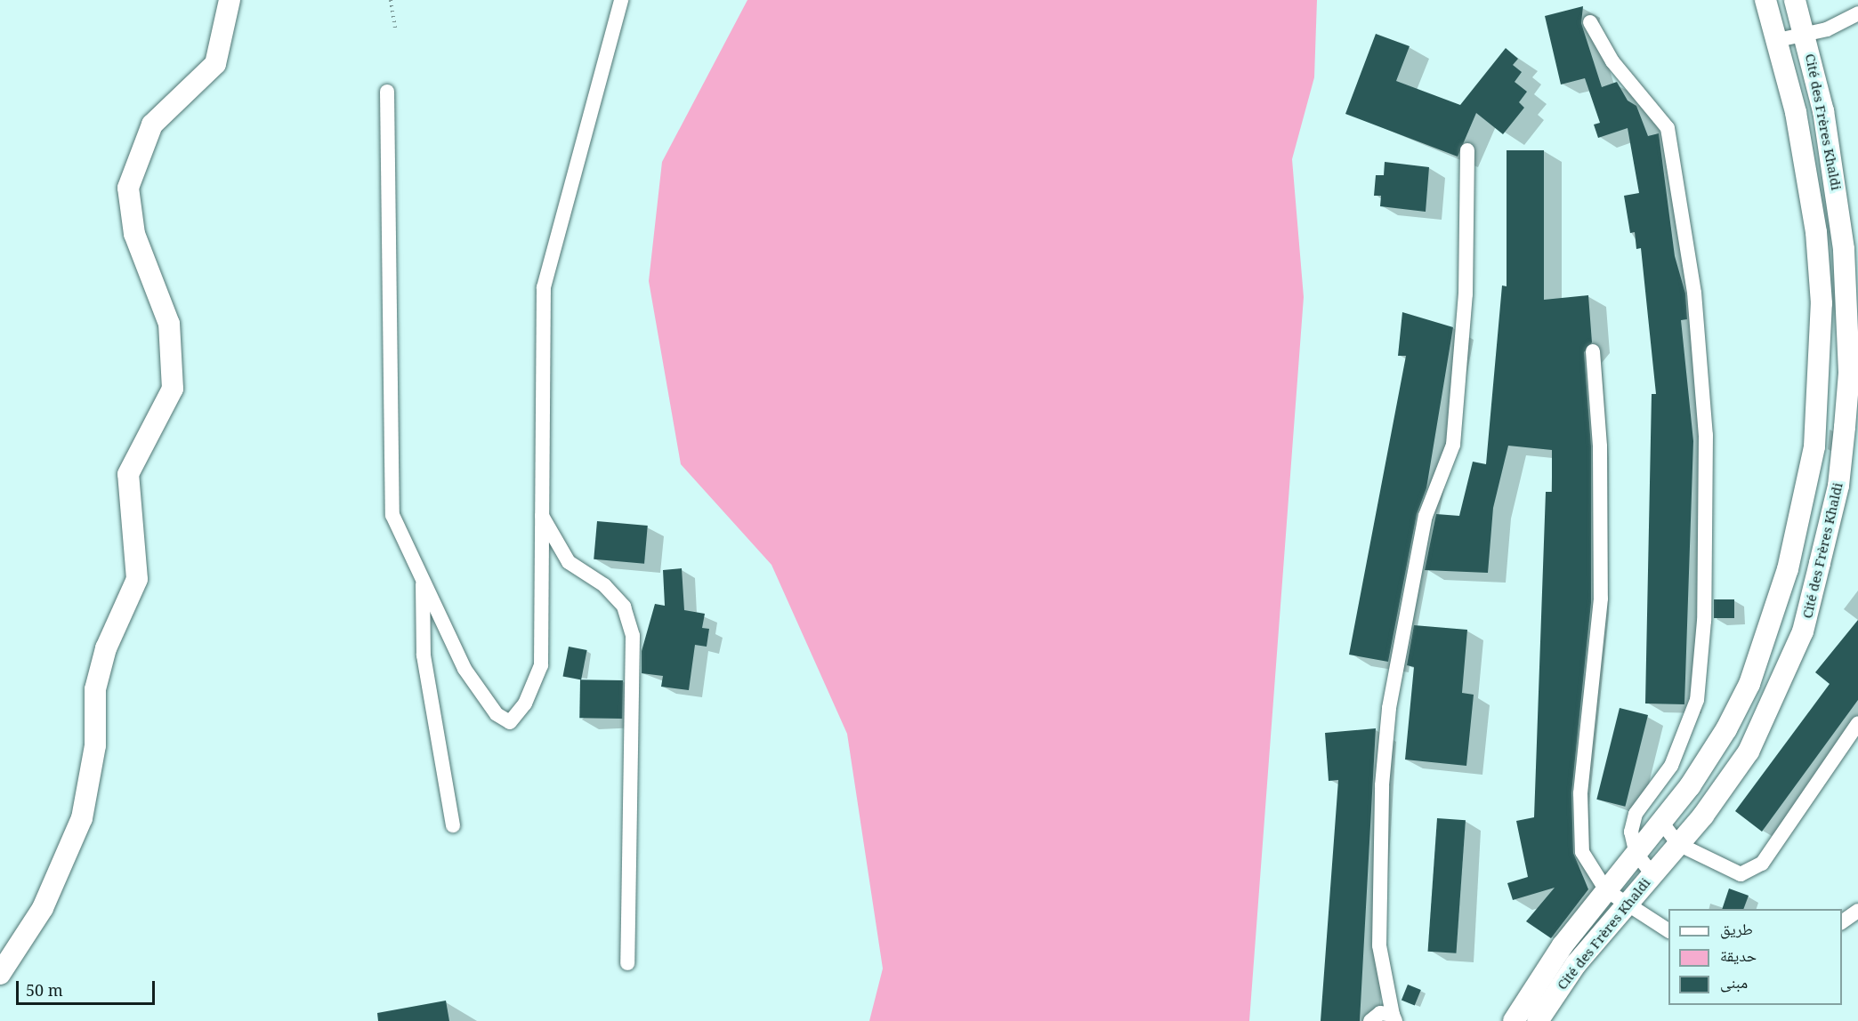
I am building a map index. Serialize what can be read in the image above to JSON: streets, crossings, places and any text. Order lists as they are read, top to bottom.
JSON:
{
  "streets": {
    "main road": ["Cité des Frères Khaldi"]
  },
  "legend": ["طريق", "حديقة", "مبنى"],
  "scale_bar": "50 m"
}
